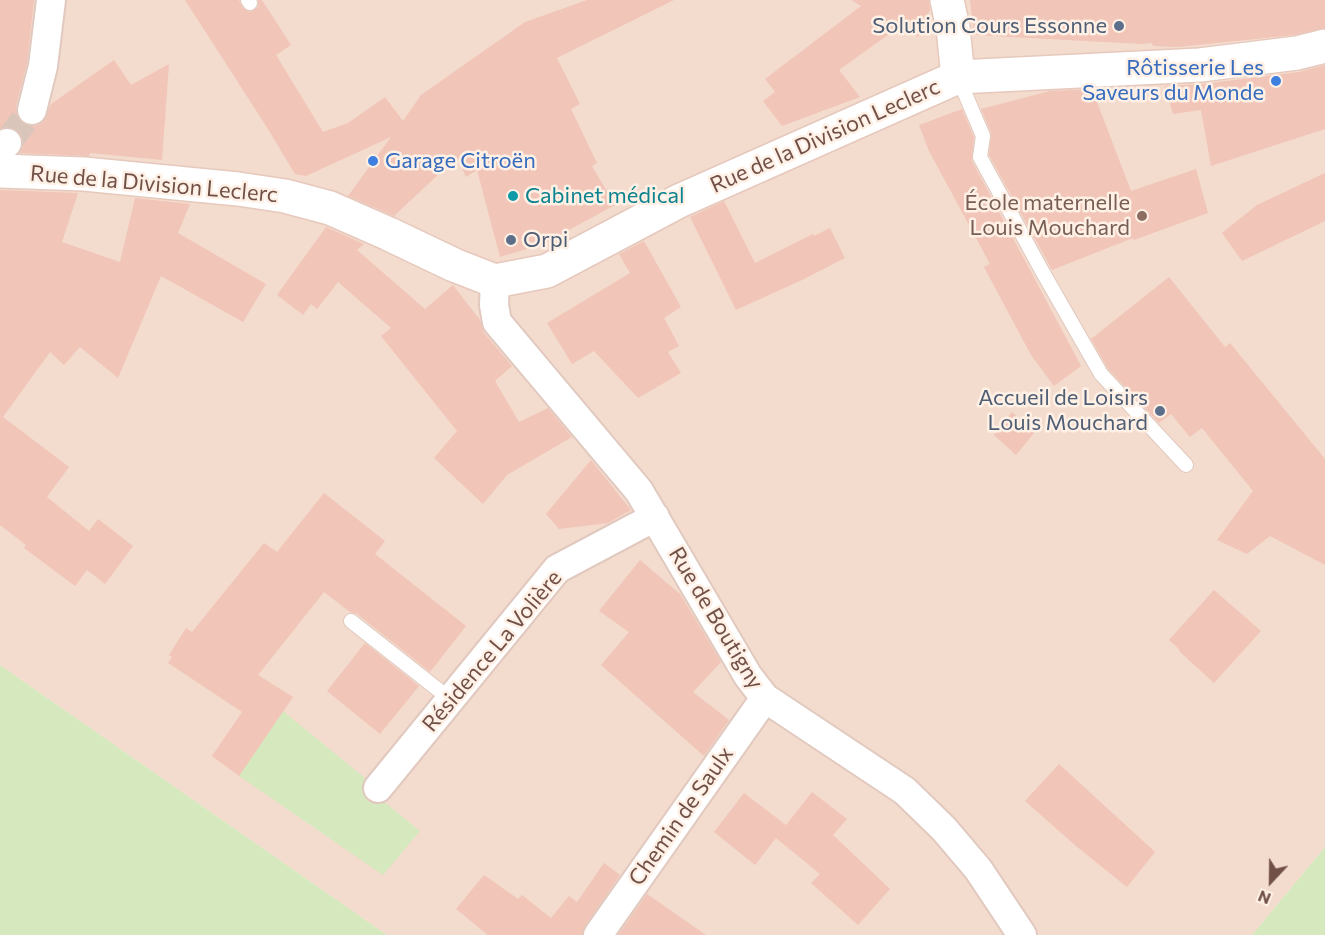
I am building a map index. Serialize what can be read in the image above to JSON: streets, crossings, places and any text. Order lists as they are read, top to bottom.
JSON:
{
  "streets": {
    "main road": ["Rue de la Division Leclerc"],
    "street": ["Rue de Boutigny", "Résidence La Volière", "Chemin de Saulx"]
  },
  "crossings": [
    ["Rue de la Division Leclerc", "Rue de Boutigny"],
    ["Rue de Boutigny", "Résidence La Volière"],
    ["Rue de Boutigny", "Chemin de Saulx"]
  ],
  "places": [
    "Solution Cours Essonne",
    "Rôtisserie Les Saveurs du Monde",
    "Garage Citroën",
    "Cabinet médical",
    "École maternelle Louis Mouchard",
    "Orpi",
    "Accueil de Loisirs Louis Mouchard"
  ],
  "north": "bottom"
}
